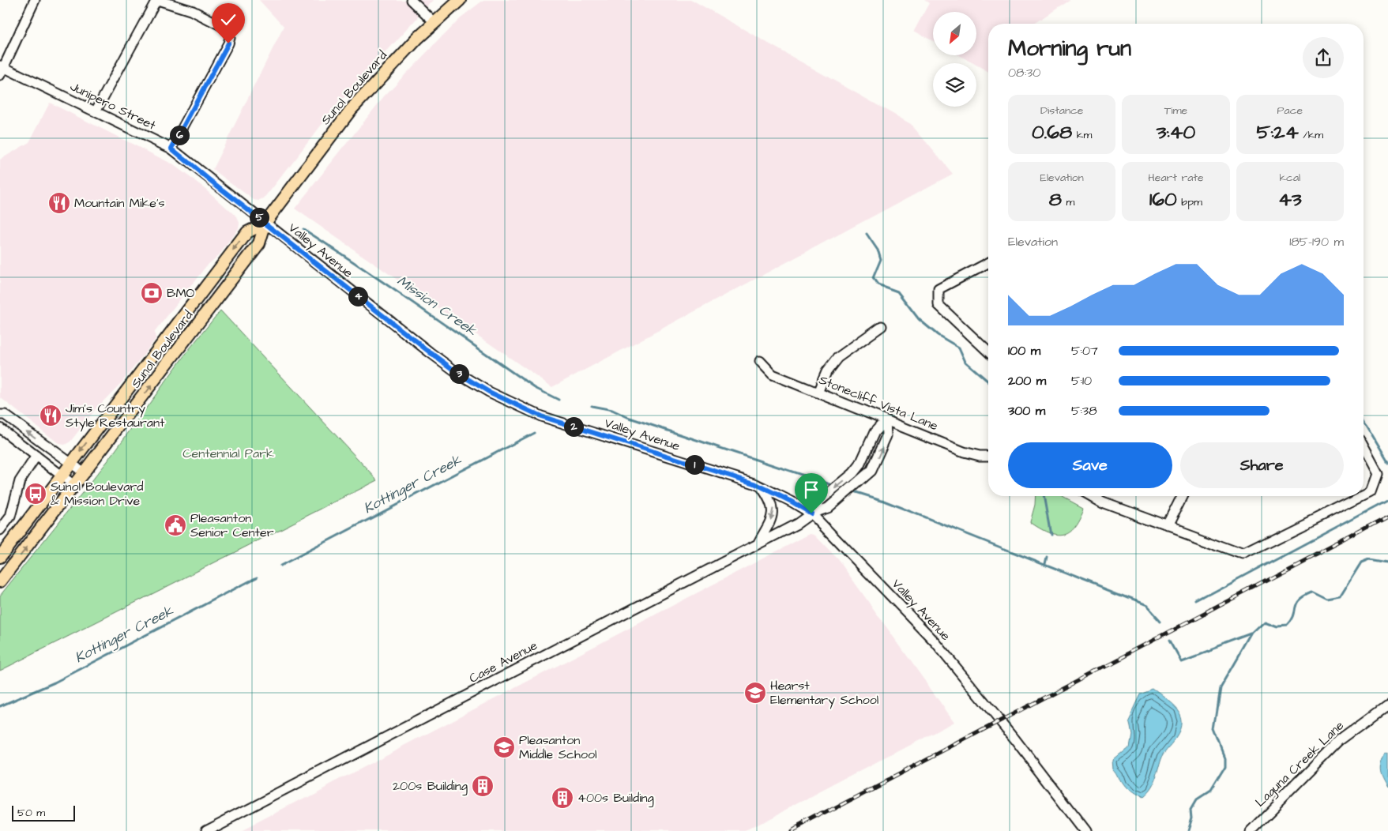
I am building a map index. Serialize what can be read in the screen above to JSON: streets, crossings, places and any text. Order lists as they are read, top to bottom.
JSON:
{
  "streets": {
    "main road": ["Sunol Boulevard"],
    "street": [
      "Junipero Street",
      "Valley Avenue",
      "Stonecliff Vista Lane",
      "Case Avenue",
      "Laguna Creek Lane"
    ]
  },
  "crossings": [
    ["Sunol Boulevard", "Junipero Street"],
    ["Sunol Boulevard", "Valley Avenue"],
    ["Junipero Street", "Valley Avenue"],
    ["Valley Avenue", "Case Avenue"],
    ["Stonecliff Vista Lane", "Case Avenue"]
  ],
  "water": ["Mission Creek", "Kottinger Creek"],
  "parks": ["Centennial Park"],
  "places": {
    "restaurant": ["Mountain Mike's", "Jim's Country Style Restaurant"],
    "bank": ["BMO"],
    "bus stop": ["Sunol Boulevard & Mission Drive"],
    "public building": ["Pleasanton Senior Center"],
    "school or university": ["Hearst Elementary School", "Pleasanton Middle School"],
    "building": ["200s Building", "400s Building"]
  },
  "scale_bar": "50 m",
  "north": "bottom left",
  "page": {
    "heading": ["Morning run", "08:30"],
    "stats": [
      ["Distance", "0.68 km"],
      ["Time", "3:40"],
      ["Pace", "5:24 /km"],
      ["Elevation", "8 m"],
      ["Heart rate", "160 bpm"],
      ["kcal", "43"]
    ],
    "pins": [
      "6",
      "5",
      "4",
      "3",
      "2",
      "1"
    ],
    "chart": ["Elevation", "185–190 m"],
    "list": [
      {
        "name": "100 m",
        "note": "5:07"
      },
      {
        "name": "200 m",
        "note": "5:10"
      },
      {
        "name": "300 m",
        "note": "5:38"
      }
    ],
    "buttons": ["Save", "Share"],
    "scale": "50 m"
  }
}
